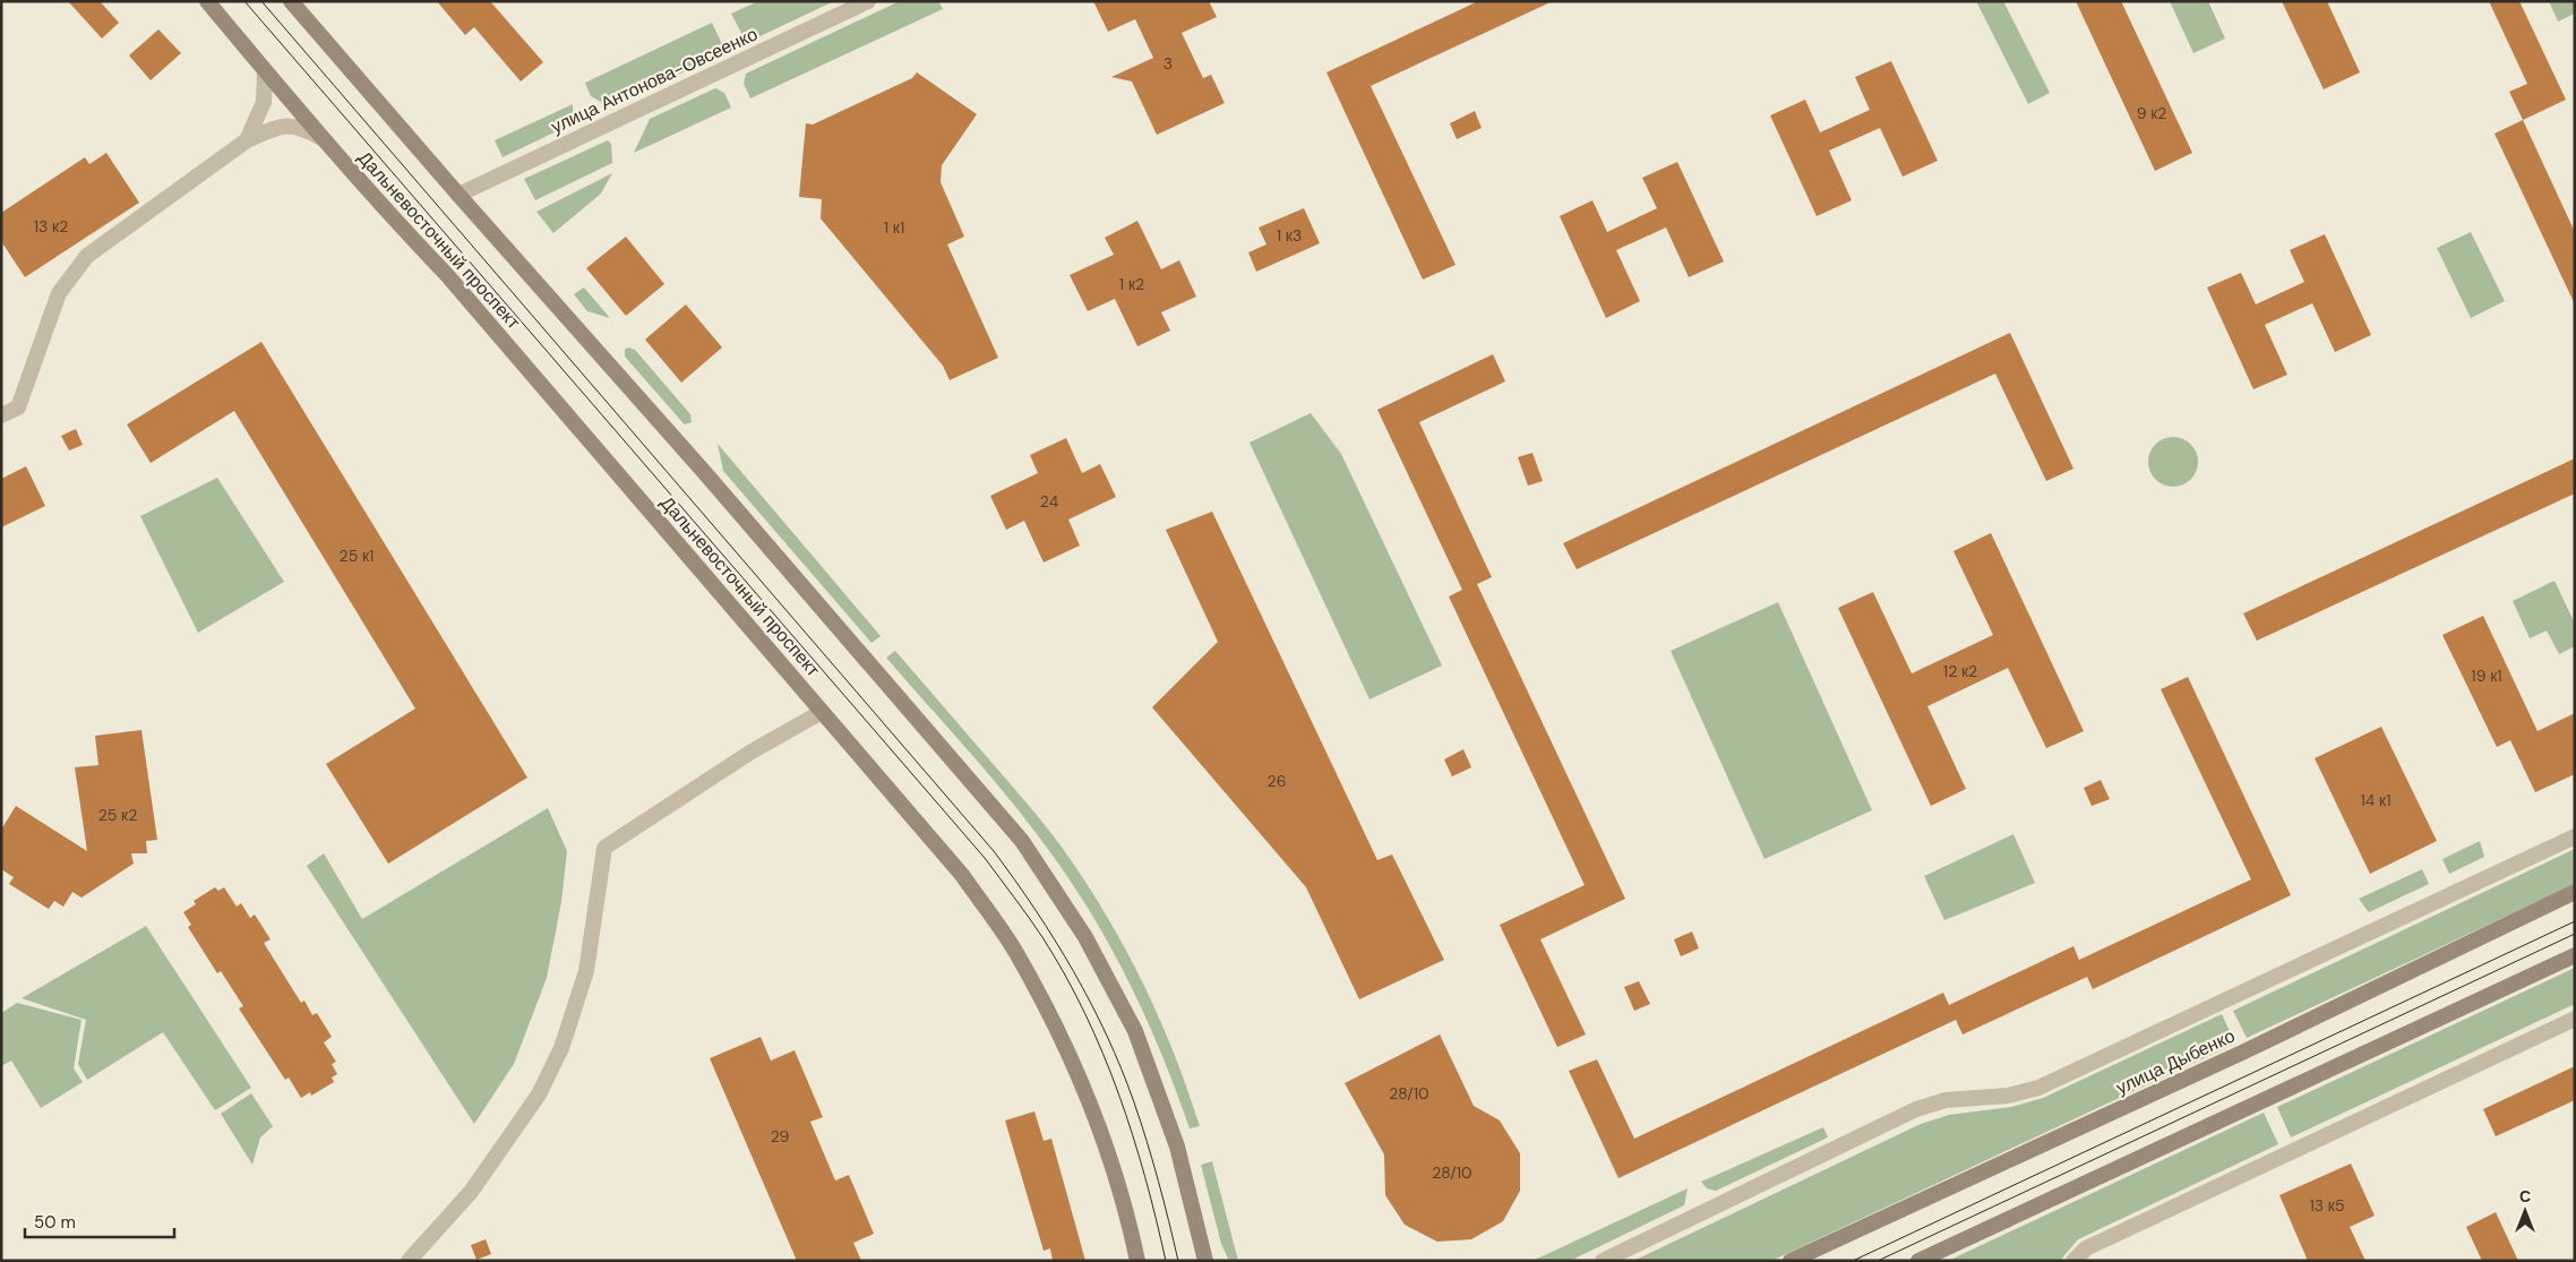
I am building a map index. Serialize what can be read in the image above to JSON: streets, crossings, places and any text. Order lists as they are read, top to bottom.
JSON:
{
  "streets": {
    "main road": ["Дальневосточный проспект", "улица Дыбенко"],
    "street": ["улица Антонова-Овсеенко"]
  },
  "house_numbers": [
    "3",
    "9 к2",
    "13 к2",
    "1 к1",
    "1 к3",
    "1 к2",
    "24",
    "25 к1",
    "12 к2",
    "19 к1",
    "26",
    "14 к1",
    "25 к2",
    "28/10",
    "29",
    "28/10",
    "13 к5"
  ],
  "scale_bar": "50 m",
  "north": "top"
}
